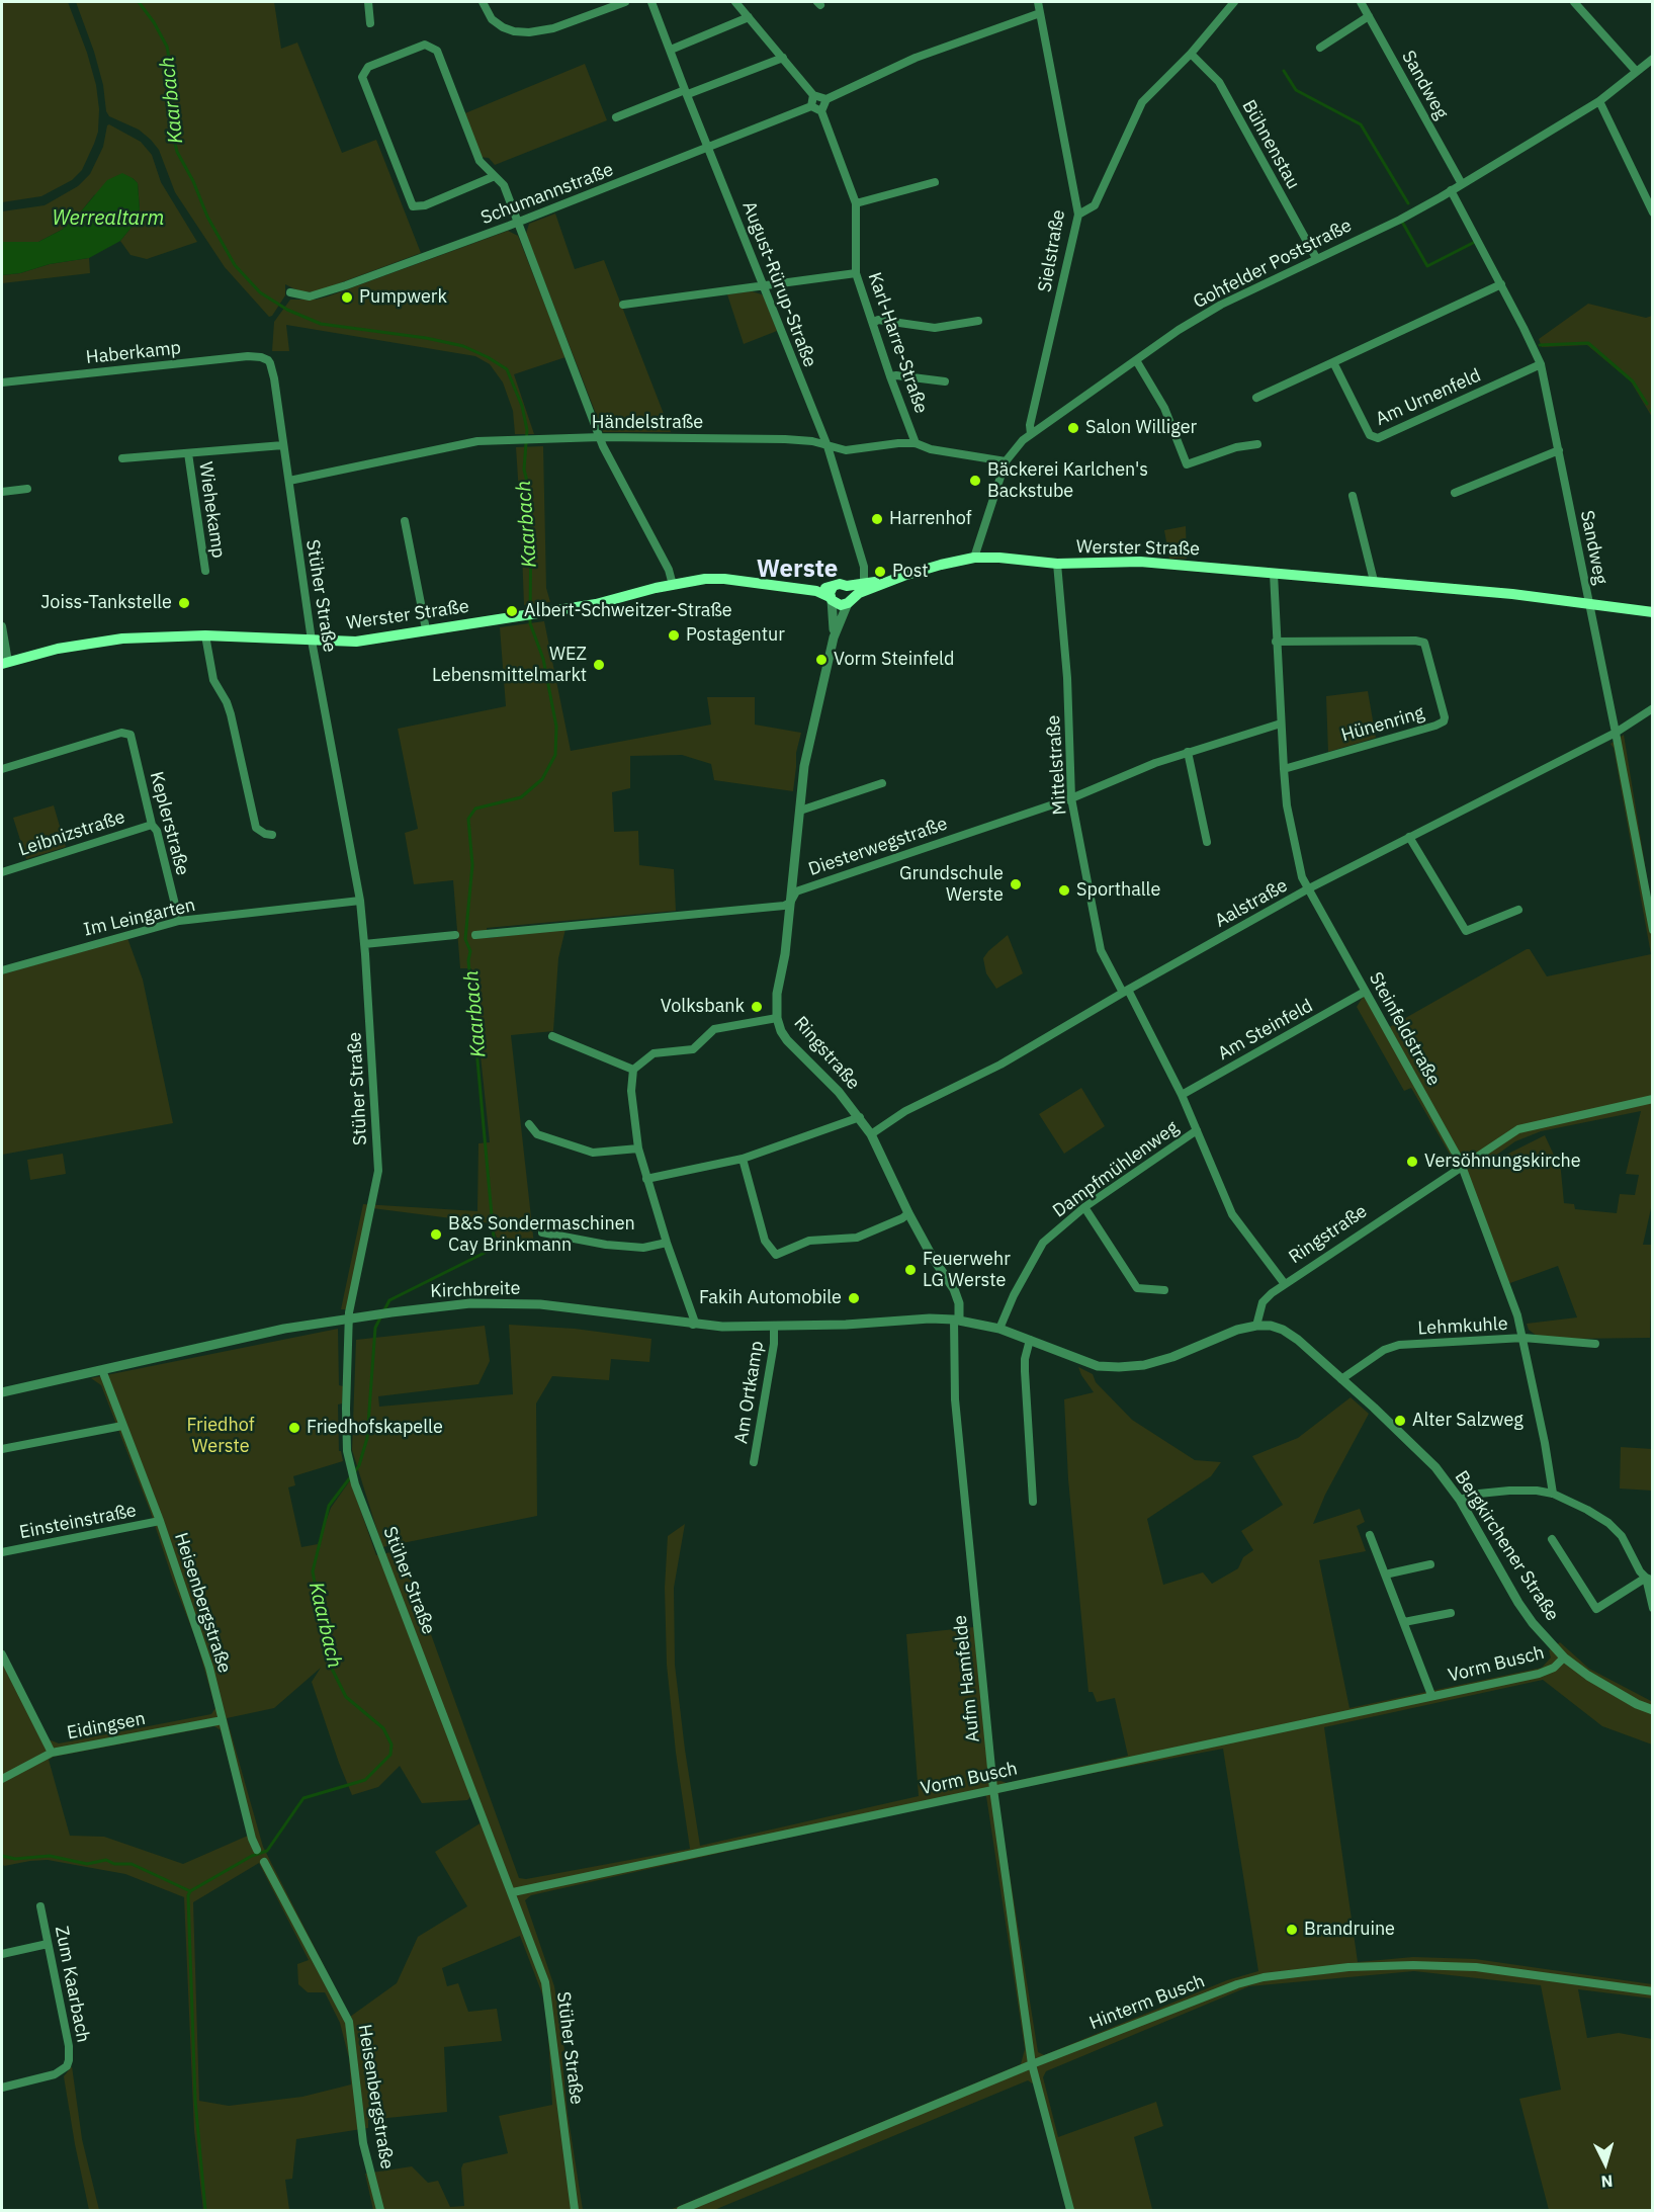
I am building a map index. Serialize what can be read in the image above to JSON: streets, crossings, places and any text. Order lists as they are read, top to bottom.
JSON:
{
  "streets": {
    "main road": ["Werster Straße"],
    "street": [
      "Sandweg",
      "Bühnenstau",
      "Schumannstraße",
      "Sielstraße",
      "Gohfelder Poststraße",
      "August-Rürup-Straße",
      "Karl-Harre-Straße",
      "Haberkamp",
      "Am Urnenfeld",
      "Händelstraße",
      "Wiehekamp",
      "Stüher Straße",
      "Hünenring",
      "Mittelstraße",
      "Keplerstraße",
      "Leibnizstraße",
      "Diesterwegstraße",
      "Aalstraße",
      "Im Leingarten",
      "Steinfeldstraße",
      "Am Steinfeld",
      "Ringstraße",
      "Dampfmühlenweg",
      "Kirchbreite",
      "Lehmkuhle",
      "Am Ortkamp",
      "Einsteinstraße",
      "Bergkirchener Straße",
      "Heisenbergstraße",
      "Vorm Busch",
      "Aufm Hamfelde",
      "Eidingsen",
      "Zum Kaarbach",
      "Hinterm Busch"
    ]
  },
  "crossings": [
    ["Sandweg", "Gohfelder Poststraße"],
    ["Sandweg", "Am Urnenfeld"],
    ["Sandweg", "Werster Straße"],
    ["Sandweg", "Aalstraße"],
    ["Bühnenstau", "Gohfelder Poststraße"],
    ["Schumannstraße", "August-Rürup-Straße"],
    ["Sielstraße", "Gohfelder Poststraße"],
    ["Gohfelder Poststraße", "Händelstraße"],
    ["Gohfelder Poststraße", "Werster Straße"],
    ["August-Rürup-Straße", "Händelstraße"],
    ["August-Rürup-Straße", "Werster Straße"],
    ["Karl-Harre-Straße", "Händelstraße"],
    ["Haberkamp", "Stüher Straße"],
    ["Händelstraße", "Stüher Straße"],
    ["Wiehekamp", "Stüher Straße"],
    ["Werster Straße", "Stüher Straße"],
    ["Werster Straße", "Mittelstraße"],
    ["Werster Straße", "Steinfeldstraße"],
    ["Werster Straße", "Ringstraße"],
    ["Stüher Straße", "Im Leingarten"],
    ["Stüher Straße", "Kirchbreite"],
    ["Stüher Straße", "Vorm Busch"],
    ["Hünenring", "Steinfeldstraße"],
    ["Mittelstraße", "Diesterwegstraße"],
    ["Mittelstraße", "Aalstraße"],
    ["Mittelstraße", "Am Steinfeld"],
    ["Mittelstraße", "Ringstraße"],
    ["Mittelstraße", "Dampfmühlenweg"],
    ["Keplerstraße", "Leibnizstraße"],
    ["Keplerstraße", "Im Leingarten"],
    ["Diesterwegstraße", "Steinfeldstraße"],
    ["Diesterwegstraße", "Ringstraße"],
    ["Aalstraße", "Steinfeldstraße"],
    ["Aalstraße", "Ringstraße"],
    ["Steinfeldstraße", "Am Steinfeld"],
    ["Steinfeldstraße", "Ringstraße"],
    ["Steinfeldstraße", "Lehmkuhle"],
    ["Ringstraße", "Kirchbreite"],
    ["Ringstraße", "Bergkirchener Straße"],
    ["Ringstraße", "Aufm Hamfelde"],
    ["Kirchbreite", "Am Ortkamp"],
    ["Kirchbreite", "Heisenbergstraße"],
    ["Kirchbreite", "Aufm Hamfelde"],
    ["Lehmkuhle", "Bergkirchener Straße"],
    ["Einsteinstraße", "Heisenbergstraße"],
    ["Bergkirchener Straße", "Vorm Busch"],
    ["Heisenbergstraße", "Eidingsen"],
    ["Vorm Busch", "Aufm Hamfelde"],
    ["Aufm Hamfelde", "Hinterm Busch"]
  ],
  "districts": ["Werste"],
  "water": ["Kaarbach", "Werrealtarm"],
  "parks": ["Friedhof Werste"],
  "places": [
    "Pumpwerk",
    "Salon Williger",
    "Bäckerei Karlchen's Backstube",
    "Harrenhof",
    "Post",
    "Joiss-Tankstelle",
    "Albert-Schweitzer-Straße",
    "Postagentur",
    "Vorm Steinfeld",
    "WEZ Lebensmittelmarkt",
    "Grundschule Werste",
    "Sporthalle",
    "Volksbank",
    "Versöhnungskirche",
    "B&S Sondermaschinen Cay Brinkmann",
    "Feuerwehr LG Werste",
    "Fakih Automobile",
    "Alter Salzweg",
    "Friedhofskapelle",
    "Brandruine"
  ],
  "north": "bottom"
}
